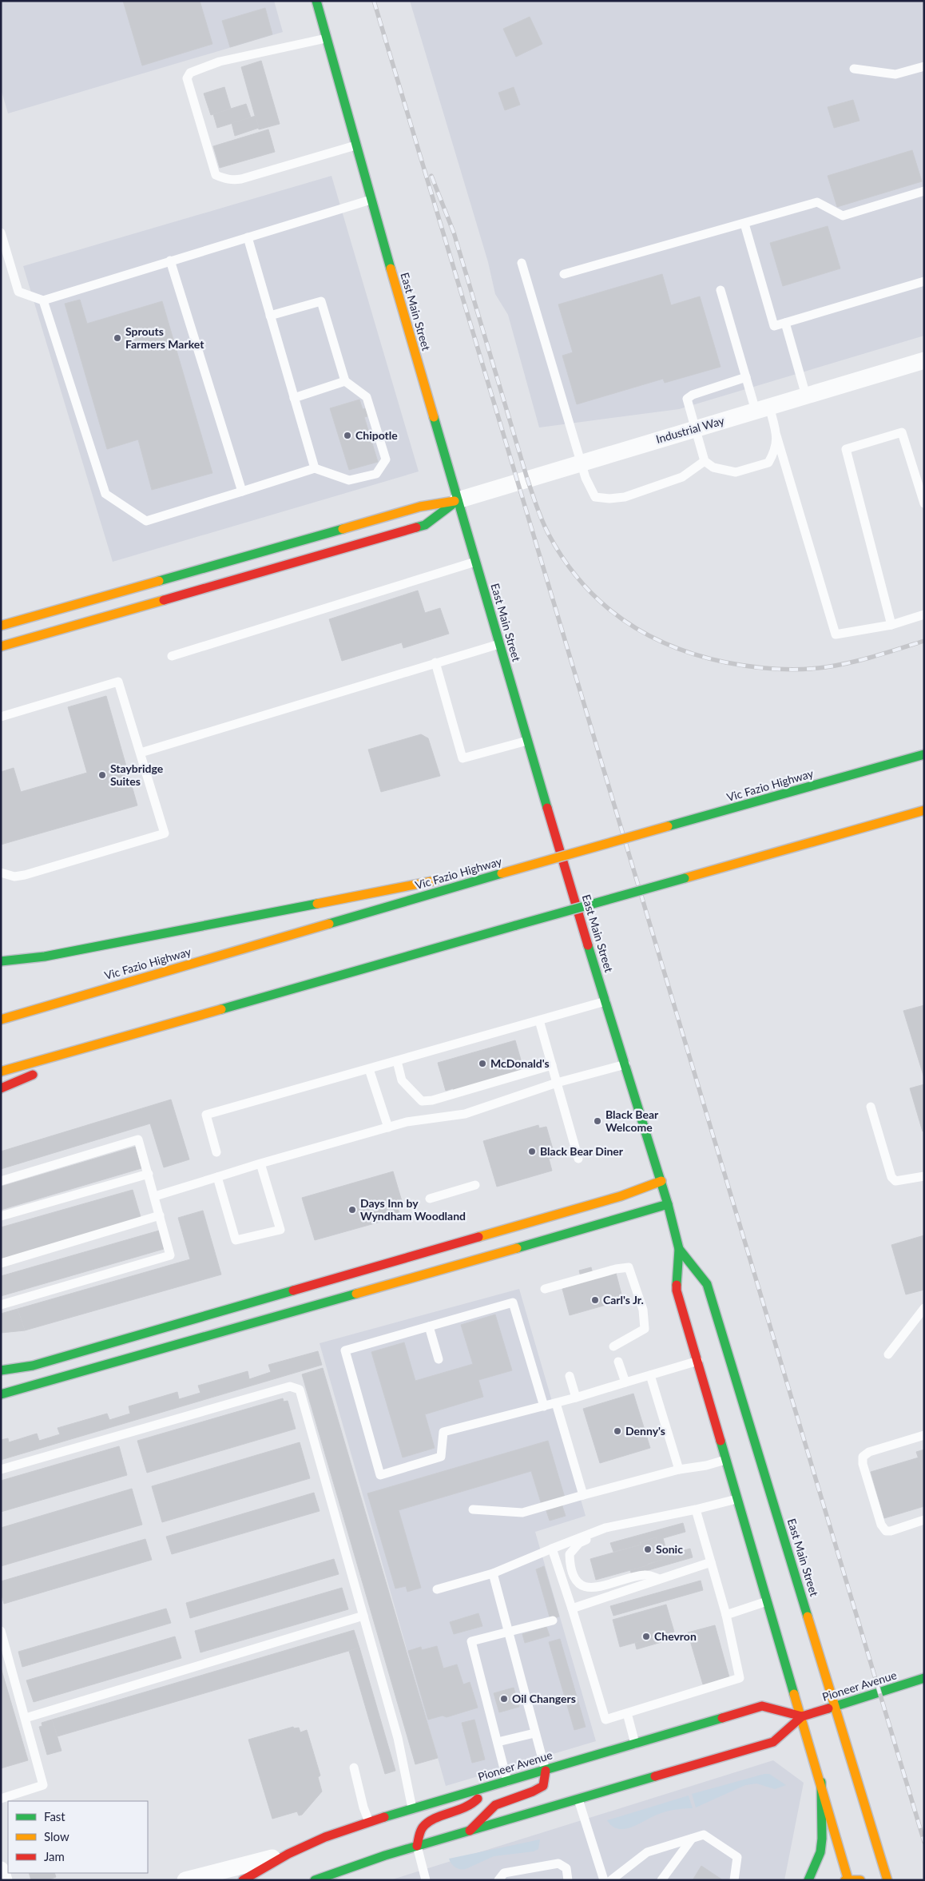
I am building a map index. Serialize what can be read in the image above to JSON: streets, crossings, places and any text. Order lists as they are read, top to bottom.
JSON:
{
  "streets": {
    "main road": ["East Main Street", "Vic Fazio Highway", "Pioneer Avenue"],
    "street": ["Industrial Way"]
  },
  "crossings": [
    ["East Main Street", "Industrial Way"],
    ["East Main Street", "Pioneer Avenue"]
  ],
  "places": [
    "Sprouts Farmers Market",
    "Chipotle",
    "Staybridge Suites",
    "McDonald's",
    "Black Bear Welcome",
    "Black Bear Diner",
    "Days Inn by Wyndham Woodland",
    "Carl's Jr.",
    "Denny's",
    "Sonic",
    "Chevron",
    "Oil Changers"
  ],
  "legend": ["Fast", "Slow", "Jam"]
}
